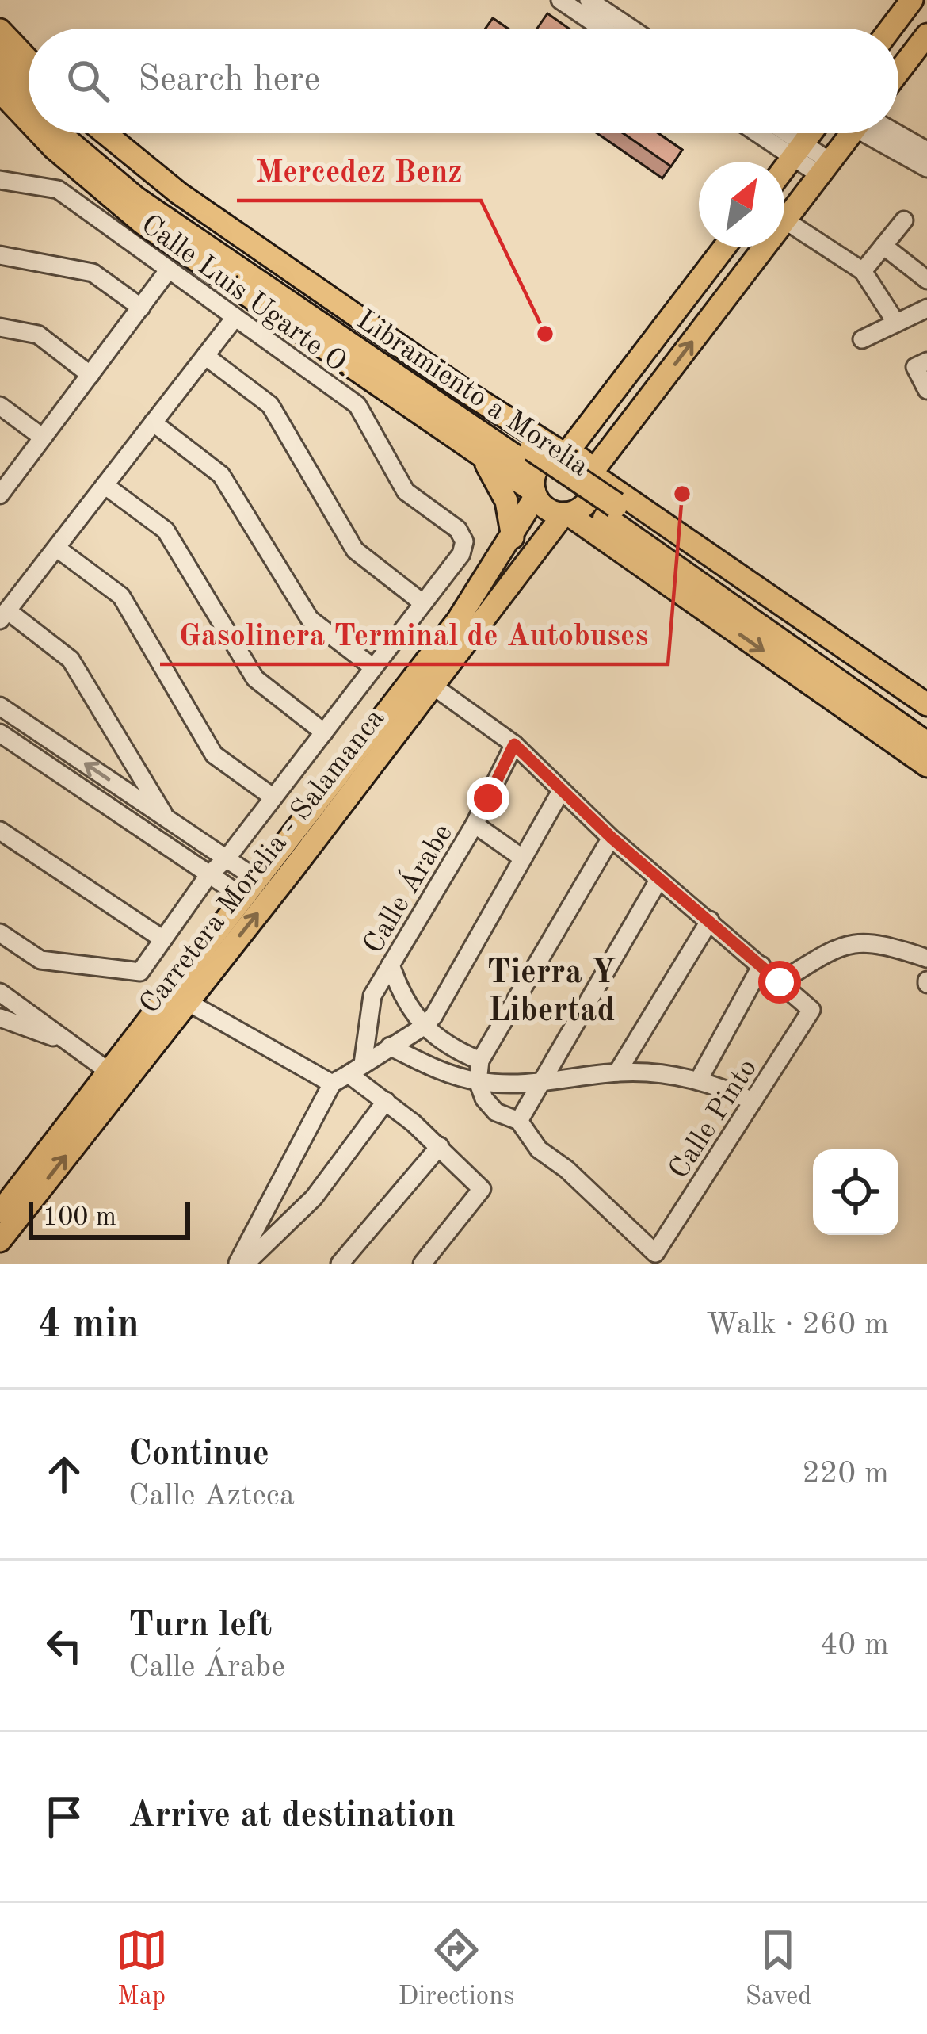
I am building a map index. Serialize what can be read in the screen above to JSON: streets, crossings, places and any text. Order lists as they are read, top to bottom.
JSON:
{
  "streets": {
    "highway": ["Libramiento a Morelia"],
    "main road": ["Carretera Morelia - Salamanca"],
    "street": ["Calle Luis Ugarte O.", "Calle Árabe", "Calle Pinto"]
  },
  "districts": ["Tierra Y Libertad"],
  "places": ["Mercedez Benz", "Gasolinera Terminal de Autobuses"],
  "scale_bar": "100 m",
  "north": "top right",
  "page": {
    "search": "Search here",
    "scale": "100 m",
    "heading": ["4 min", "Walk · 260 m"],
    "list": [
      ["Continue", "Calle Azteca", "220 m"],
      ["Turn left", "Calle Árabe", "40 m"],
      "Arrive at destination"
    ],
    "nav": ["Map", "Directions", "Saved"]
  }
}
